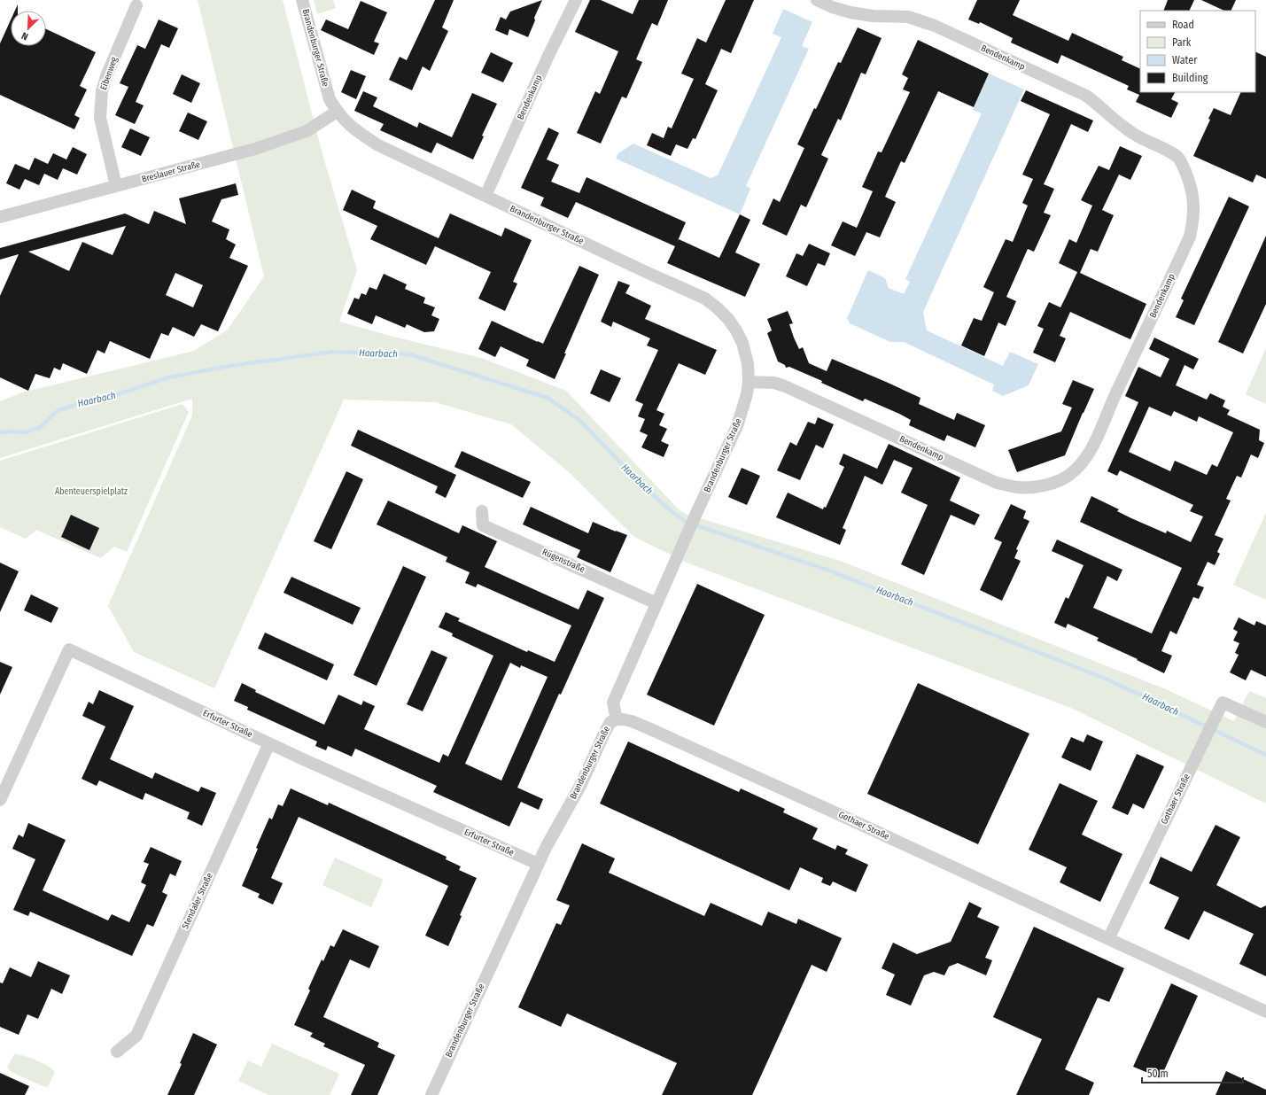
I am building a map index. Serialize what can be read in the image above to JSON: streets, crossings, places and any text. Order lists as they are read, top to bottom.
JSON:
{
  "streets": {
    "street": [
      "Brandenburger Straße",
      "Bendenkamp",
      "Eibenweg",
      "Breslauer Straße",
      "Rügenstraße",
      "Erfurter Straße",
      "Gothaer Straße",
      "Stendaler Straße"
    ]
  },
  "crossings": [
    ["Brandenburger Straße", "Bendenkamp"],
    ["Brandenburger Straße", "Breslauer Straße"],
    ["Brandenburger Straße", "Rügenstraße"],
    ["Brandenburger Straße", "Erfurter Straße"],
    ["Brandenburger Straße", "Gothaer Straße"],
    ["Eibenweg", "Breslauer Straße"],
    ["Erfurter Straße", "Stendaler Straße"]
  ],
  "water": ["Haarbach"],
  "parks": ["Abenteuerspielplatz"],
  "legend": [
    "Road",
    "Park",
    "Water",
    "Building"
  ],
  "scale_bar": "50 m",
  "north": "bottom left"
}
